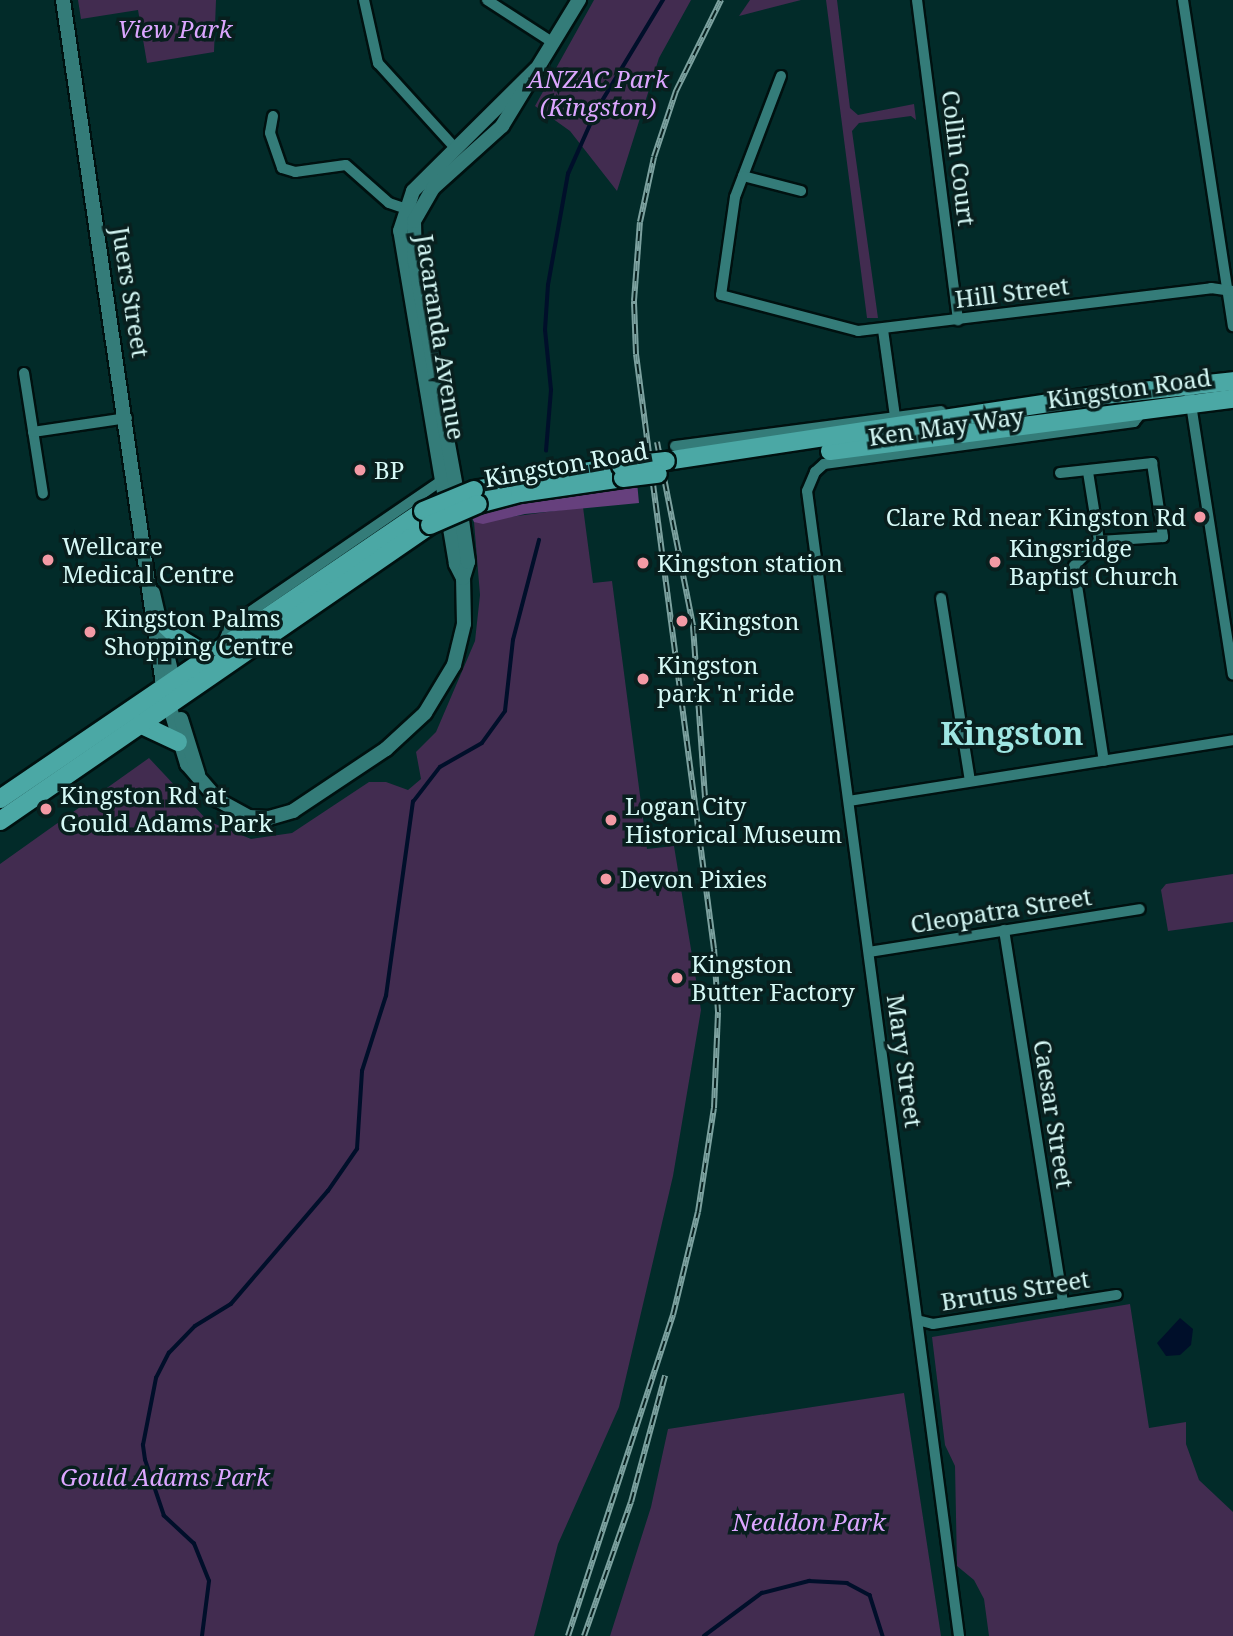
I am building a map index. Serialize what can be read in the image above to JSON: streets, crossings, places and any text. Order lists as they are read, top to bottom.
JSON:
{
  "streets": {
    "main road": ["Kingston Road"],
    "street": [
      "Collin Court",
      "Juers Street",
      "Hill Street",
      "Jacaranda Avenue",
      "Ken May Way",
      "Cleopatra Street",
      "Mary Street",
      "Caesar Street",
      "Brutus Street"
    ]
  },
  "crossings": [
    ["Collin Court", "Hill Street"],
    ["Juers Street", "Jacaranda Avenue"],
    ["Juers Street", "Kingston Road"],
    ["Jacaranda Avenue", "Kingston Road"],
    ["Kingston Road", "Ken May Way"],
    ["Ken May Way", "Mary Street"],
    ["Cleopatra Street", "Mary Street"],
    ["Cleopatra Street", "Caesar Street"],
    ["Mary Street", "Brutus Street"],
    ["Caesar Street", "Brutus Street"]
  ],
  "districts": ["Kingston"],
  "parks": [
    "View Park",
    "ANZAC Park (Kingston)",
    "Gould Adams Park",
    "Nealdon Park"
  ],
  "places": [
    "BP",
    "Clare Rd near Kingston Rd",
    "Wellcare Medical Centre",
    "Kingsridge Baptist Church",
    "Kingston station",
    "Kingston",
    "Kingston Palms Shopping Centre",
    "Kingston park 'n' ride",
    "Kingston Rd at Gould Adams Park",
    "Logan City Historical Museum",
    "Devon Pixies",
    "Kingston Butter Factory"
  ]
}
